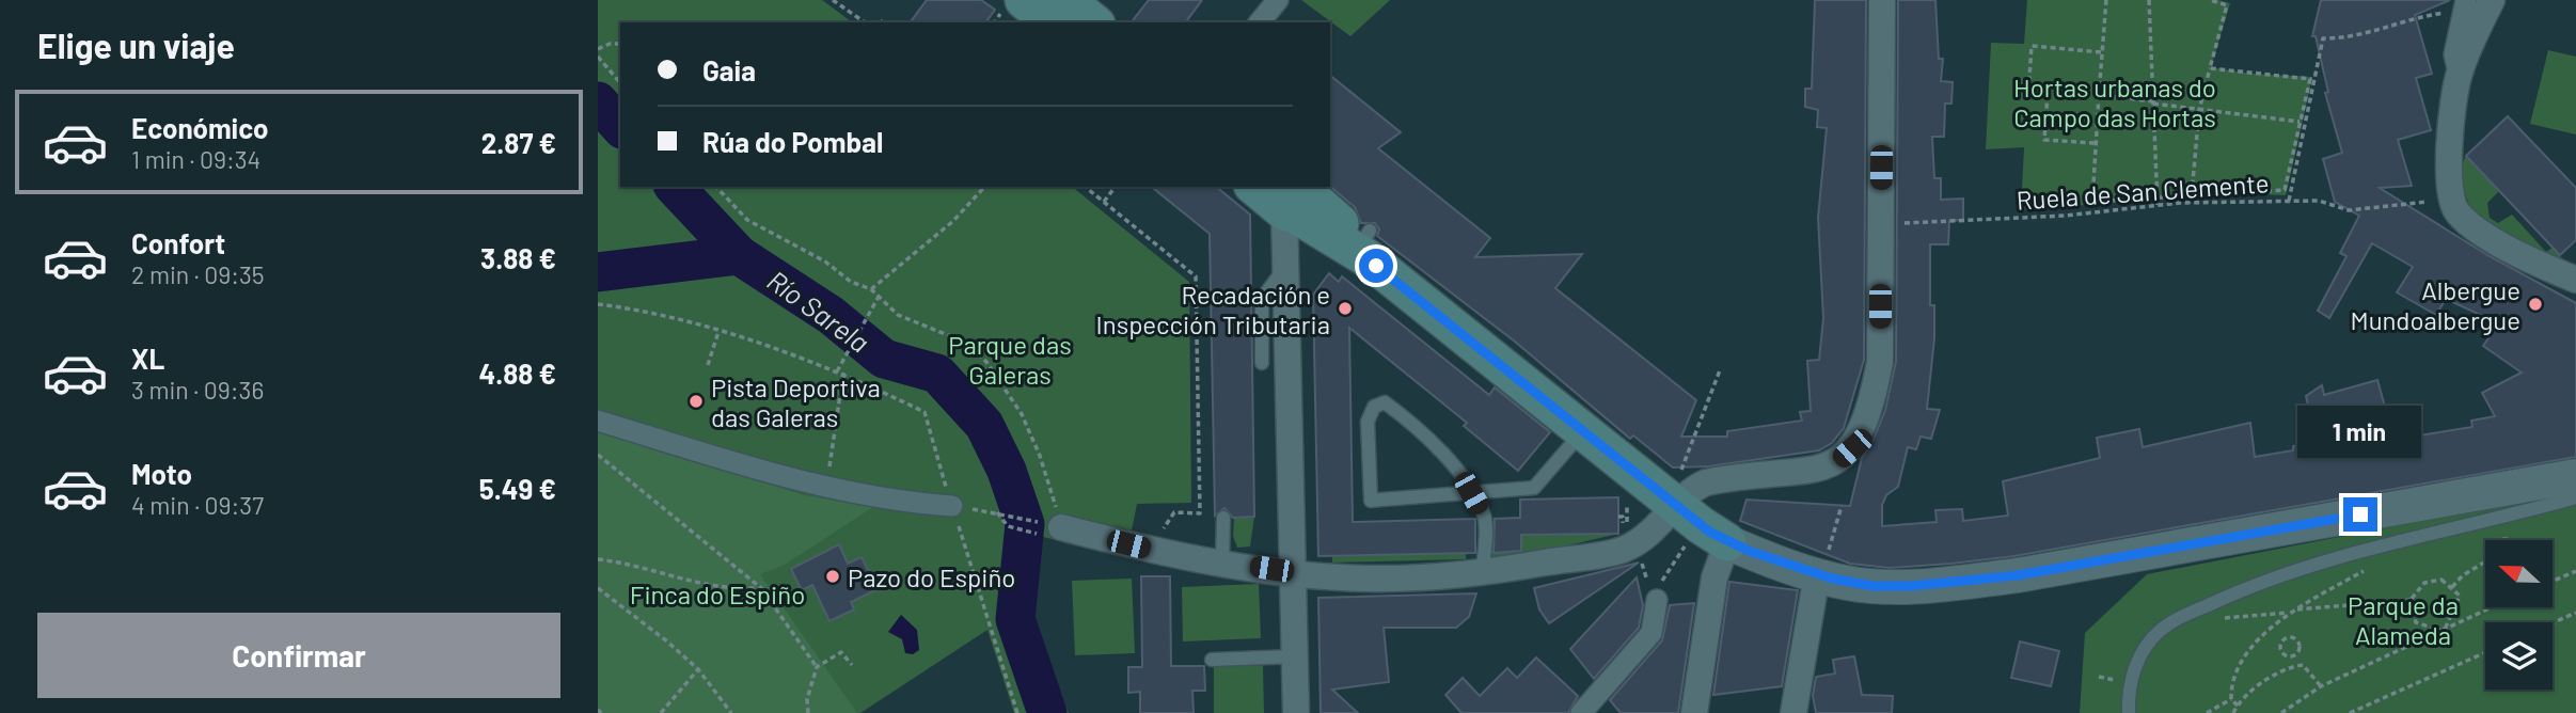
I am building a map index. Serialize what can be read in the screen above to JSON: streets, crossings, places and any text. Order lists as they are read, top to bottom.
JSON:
{
  "streets": {
    "path": ["Ruela de San Clemente"]
  },
  "water": ["Río Sarela"],
  "parks": [
    "Hortas urbanas do Campo das Hortas",
    "Parque das Galeras",
    "Finca do Espiño",
    "Parque da Alameda"
  ],
  "places": [
    "Albergue Mundoalbergue",
    "Recadación e Inspección Tributaria",
    "Pista Deportiva das Galeras",
    "Pazo do Espiño"
  ],
  "north": "left",
  "page": {
    "heading": "Elige un viaje",
    "banner": ["Gaia", "Rúa do Pombal"],
    "list": [
      {
        "name": "Económico",
        "note": "1 min · 09:34",
        "value": "2.87 €"
      },
      {
        "name": "Confort",
        "note": "2 min · 09:35",
        "value": "3.88 €"
      },
      {
        "name": "XL",
        "note": "3 min · 09:36",
        "value": "4.88 €"
      },
      {
        "name": "Moto",
        "note": "4 min · 09:37",
        "value": "5.49 €"
      }
    ],
    "bubble": "1 min",
    "buttons": "Confirmar"
  }
}
